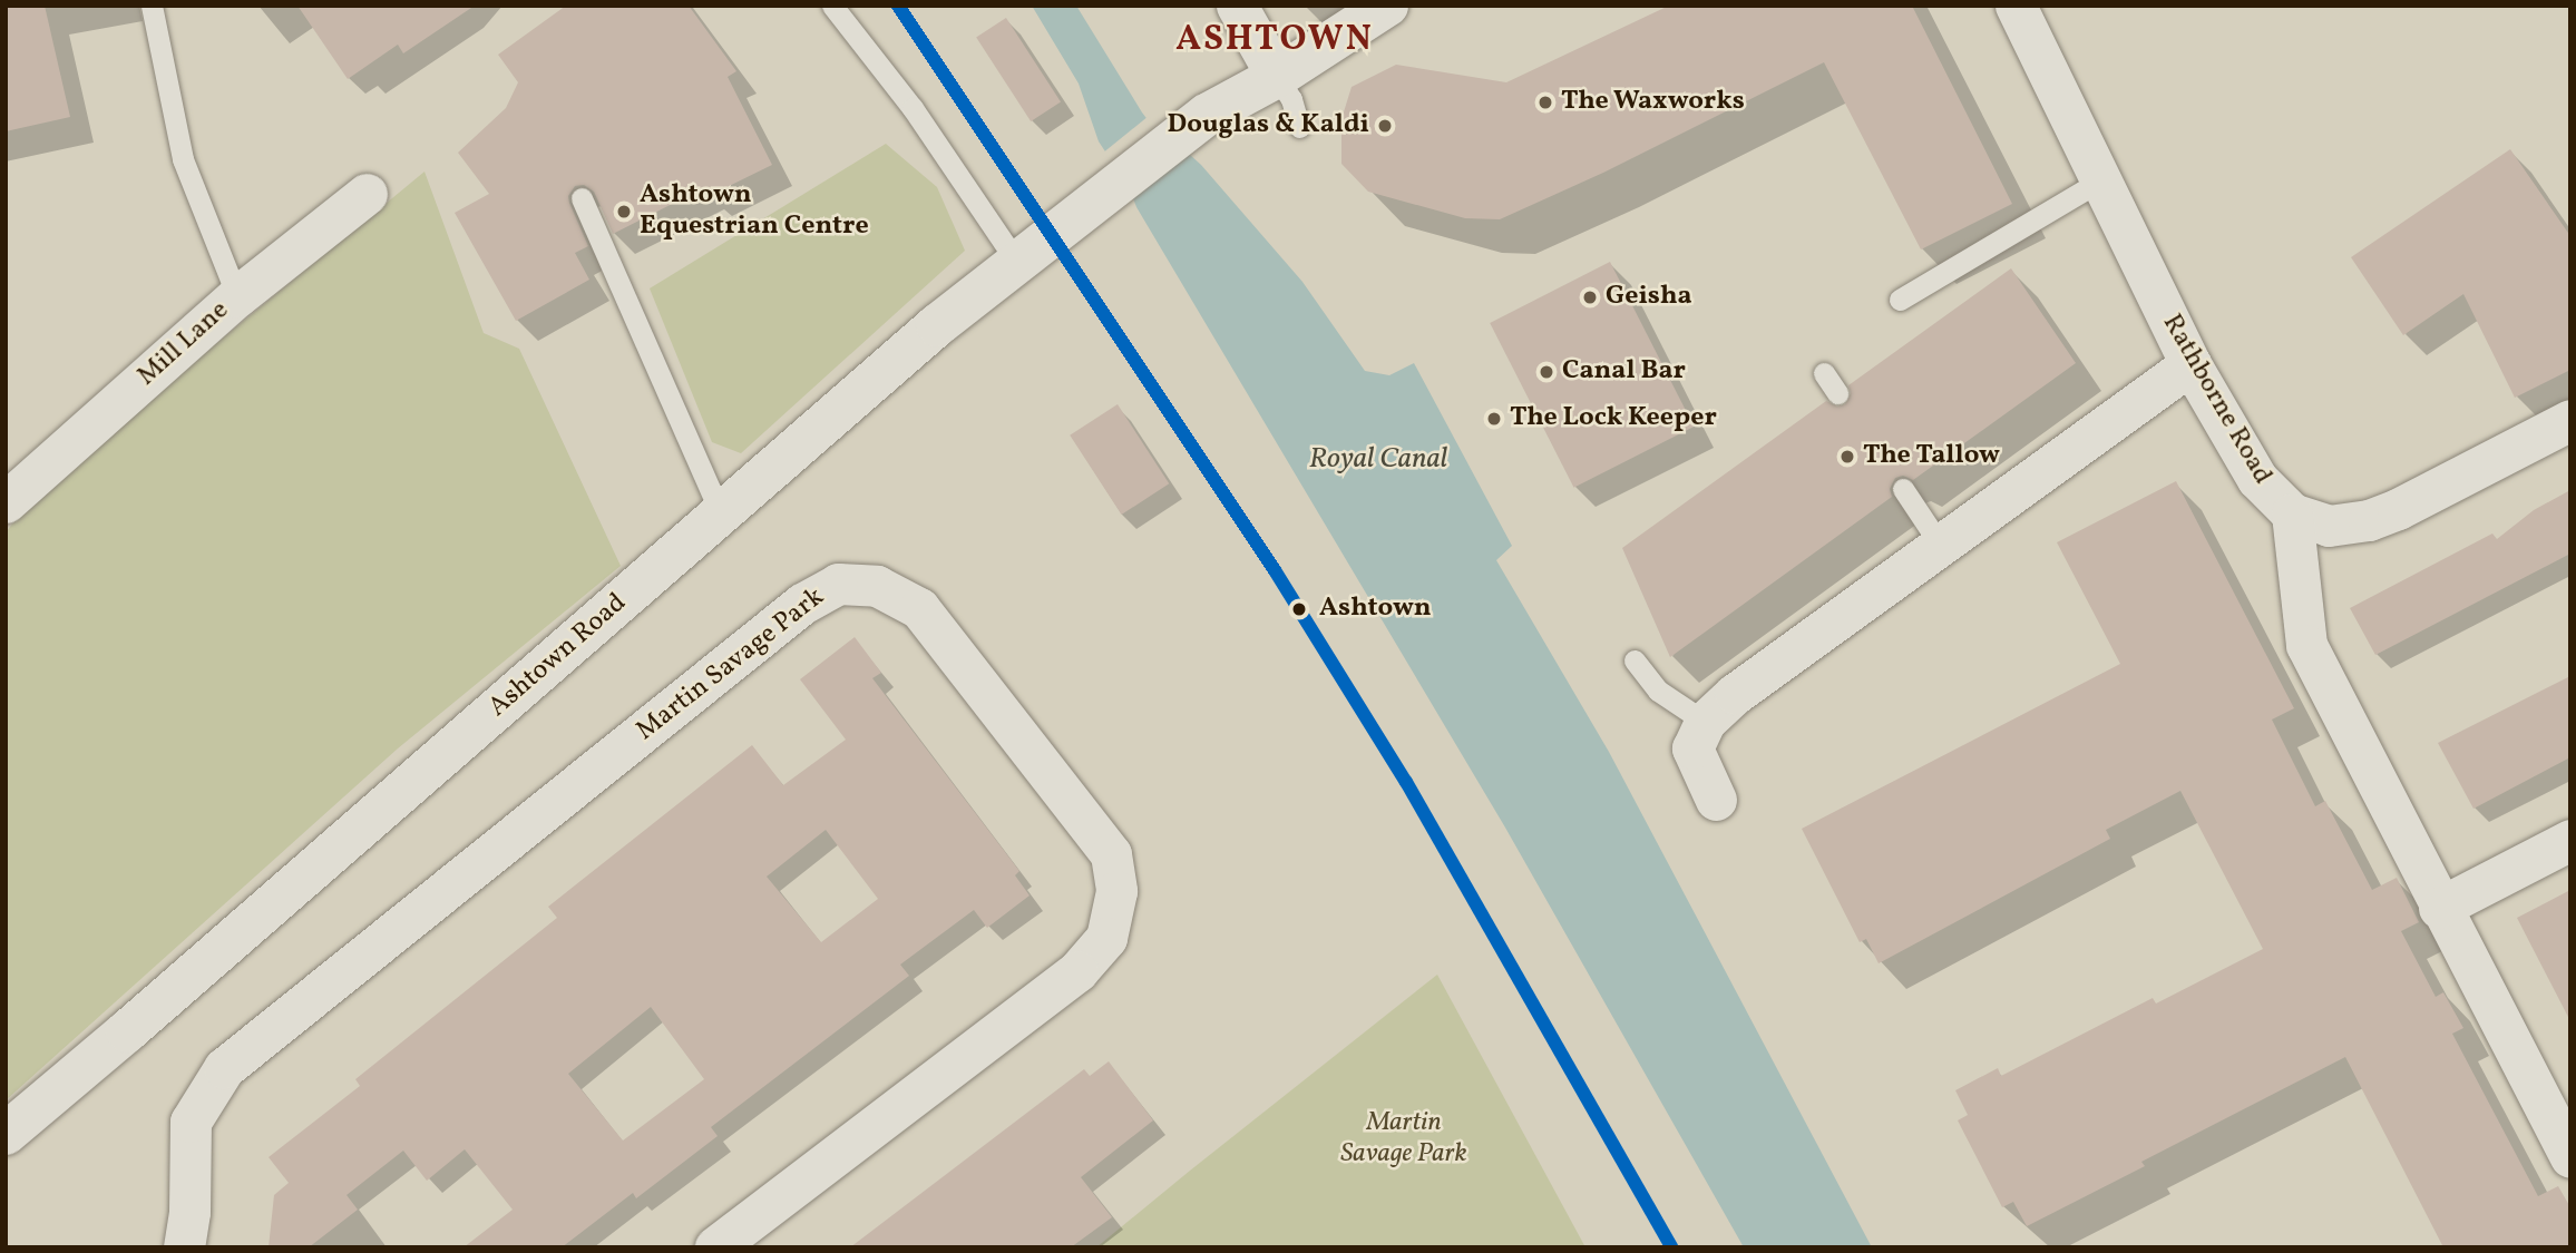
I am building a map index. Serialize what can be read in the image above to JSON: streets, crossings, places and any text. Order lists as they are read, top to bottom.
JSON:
{
  "streets": {
    "street": [
      "Mill Lane",
      "Rathborne Road",
      "Ashtown Road",
      "Martin Savage Park"
    ]
  },
  "districts": ["ASHTOWN"],
  "water": ["Royal Canal"],
  "parks": ["Martin Savage Park"],
  "places": [
    "The Waxworks",
    "Douglas & Kaldi",
    "Ashtown Equestrian Centre",
    "Geisha",
    "Canal Bar",
    "The Lock Keeper",
    "The Tallow",
    "Ashtown"
  ]
}
